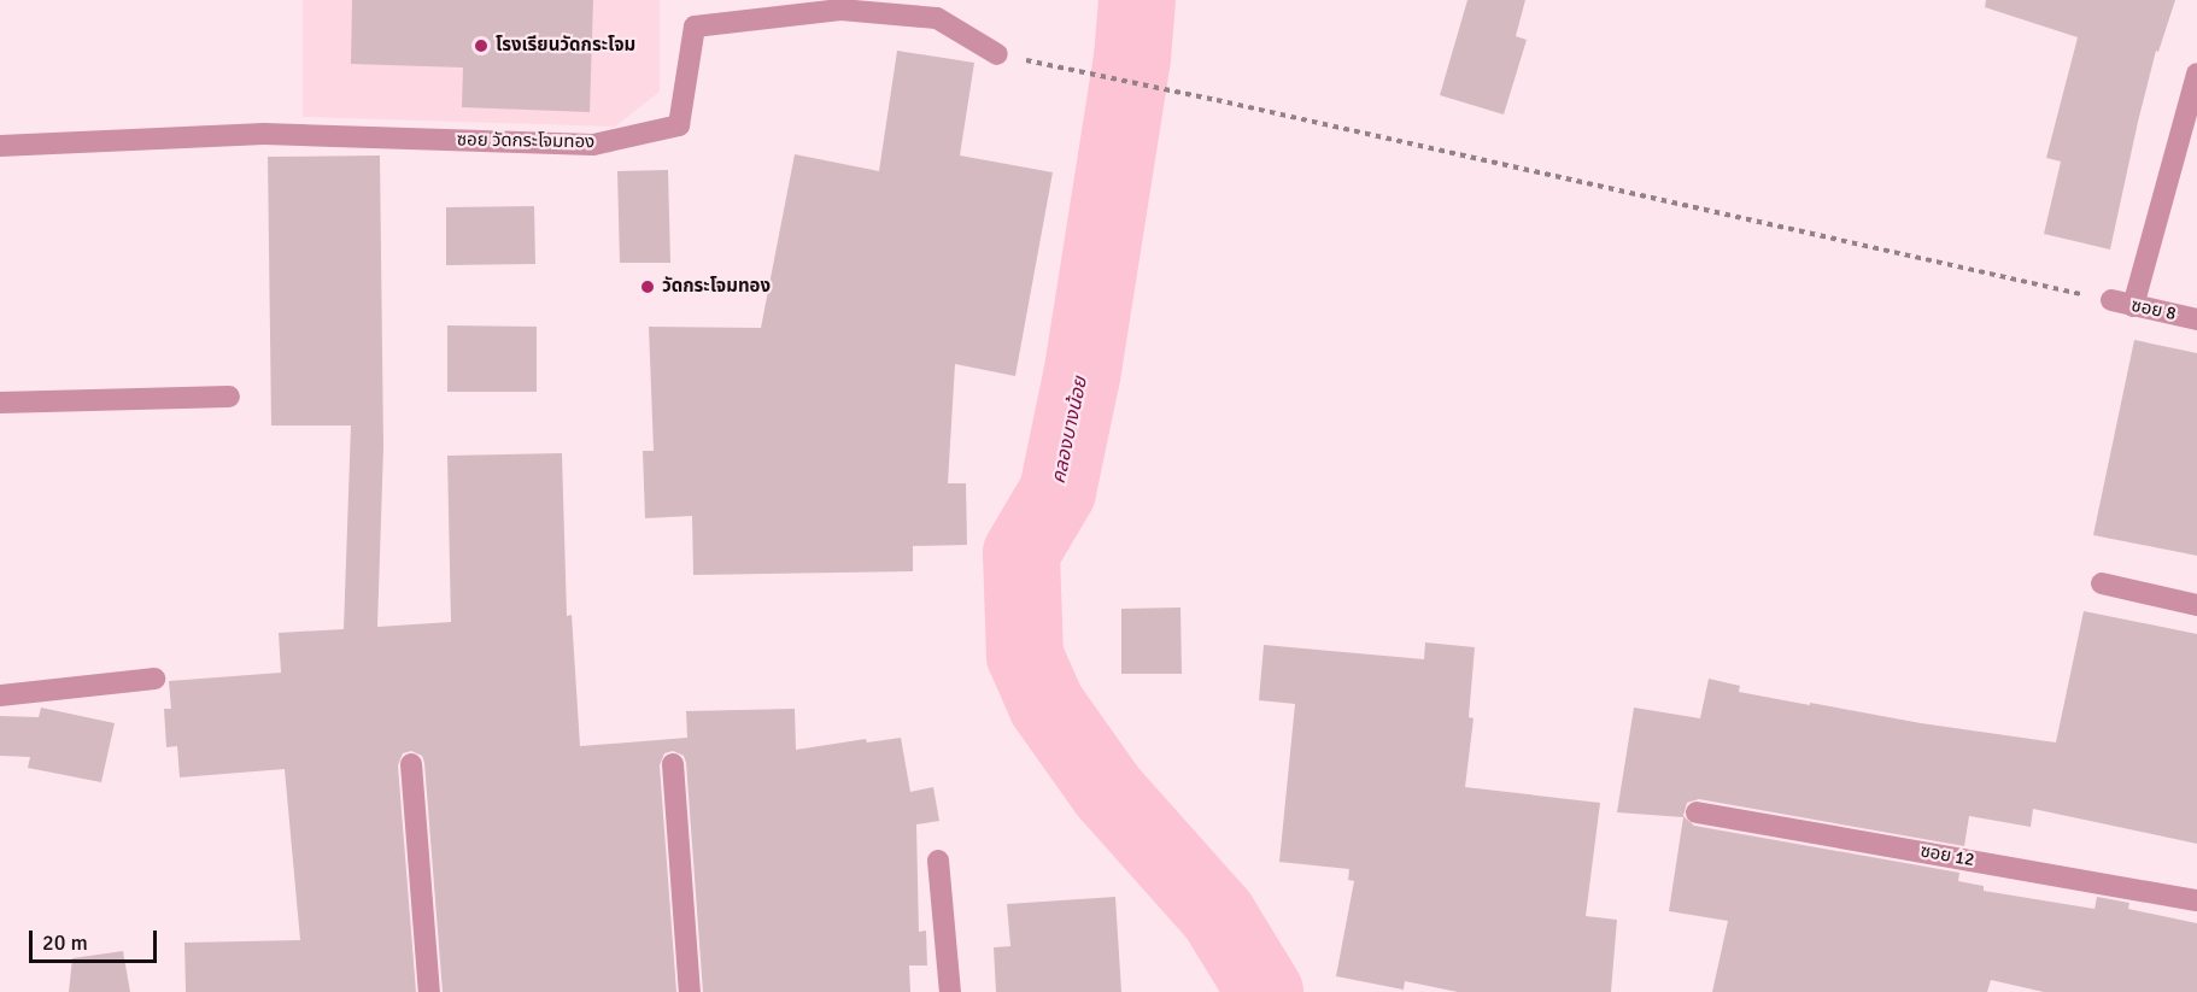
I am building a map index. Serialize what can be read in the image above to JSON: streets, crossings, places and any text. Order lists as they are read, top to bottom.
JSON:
{
  "streets": {
    "street": ["ซอย วัดกระโจมทอง", "ซอย 8", "ซอย 12"]
  },
  "water": ["คลองบางน้อย"],
  "places": ["โรงเรียนวัดกระโจม", "วัดกระโจมทอง"],
  "scale_bar": "20 m"
}
